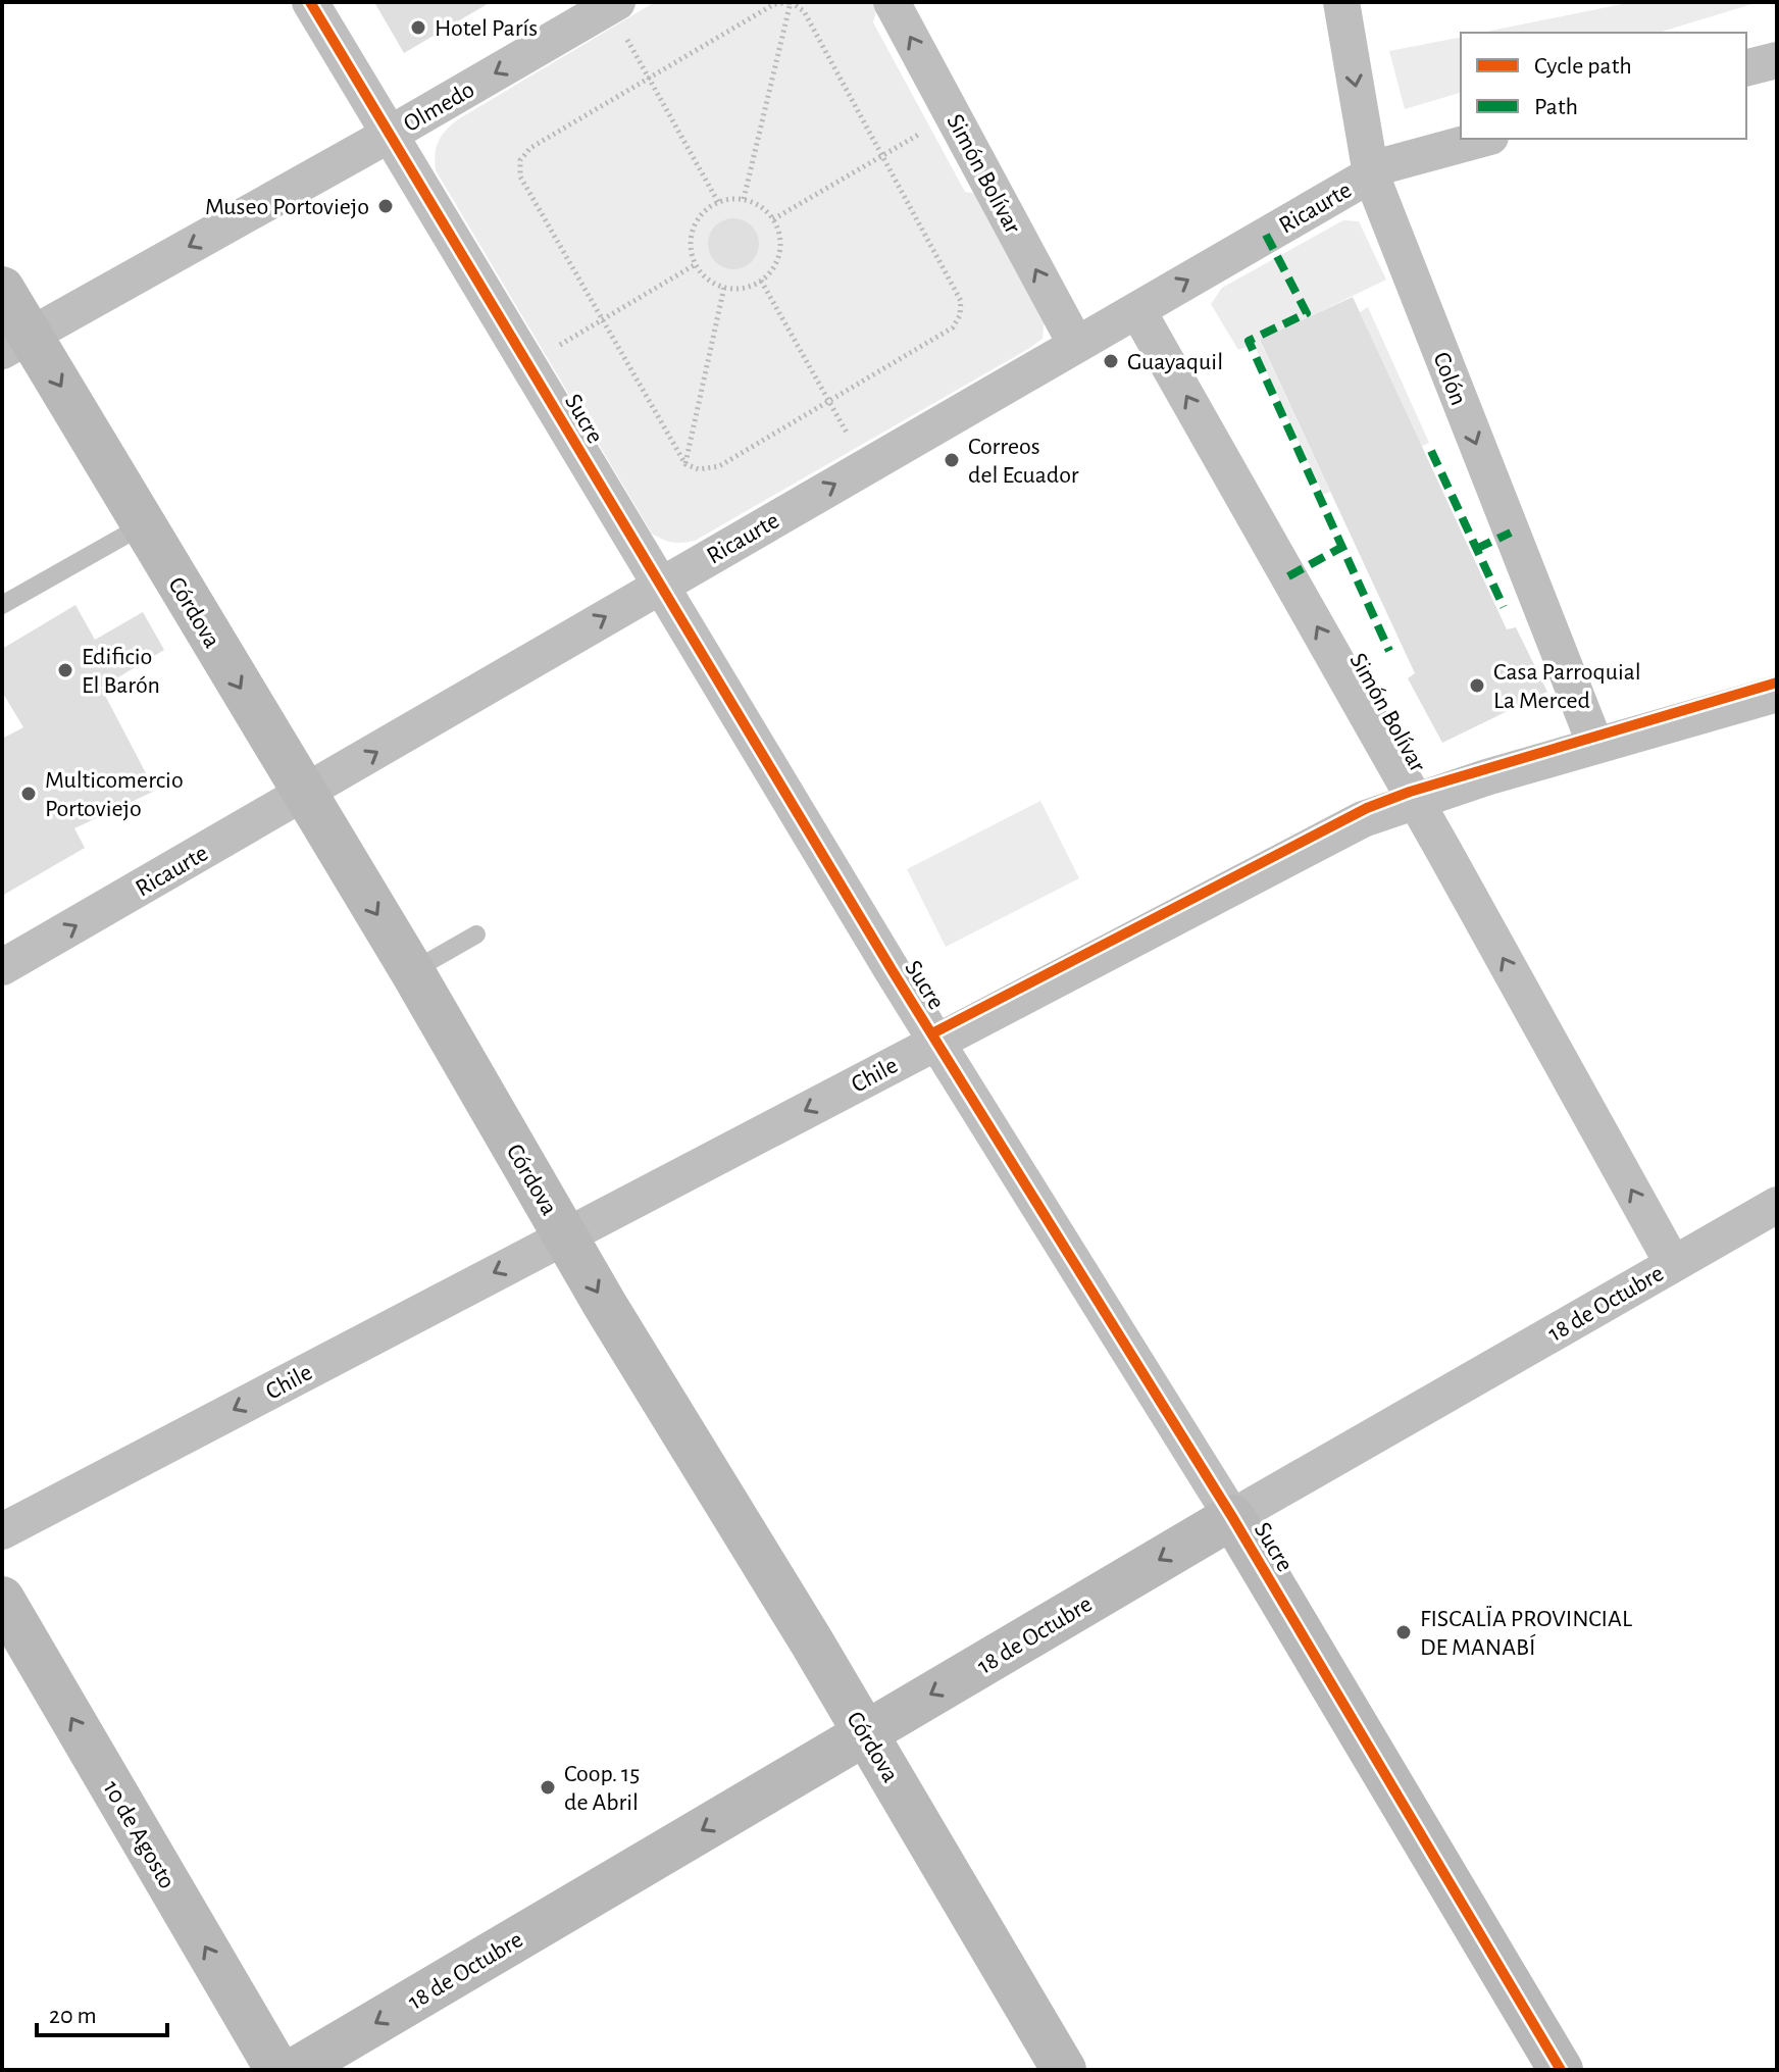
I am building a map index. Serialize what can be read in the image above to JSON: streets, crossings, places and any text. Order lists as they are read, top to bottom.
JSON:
{
  "streets": {
    "street": [
      "Olmedo",
      "Simón Bolívar",
      "Ricaurte",
      "Colón",
      "Sucre",
      "Córdova",
      "Chile",
      "18 de Octubre",
      "10 de Agosto"
    ]
  },
  "crossings": [
    ["Olmedo", "Sucre"],
    ["Olmedo", "Córdova"],
    ["Simón Bolívar", "Ricaurte"],
    ["Simón Bolívar", "Chile"],
    ["Simón Bolívar", "18 de Octubre"],
    ["Ricaurte", "Colón"],
    ["Ricaurte", "Sucre"],
    ["Ricaurte", "Córdova"],
    ["Colón", "Chile"],
    ["Sucre", "Chile"],
    ["Sucre", "18 de Octubre"],
    ["Córdova", "Chile"],
    ["Córdova", "18 de Octubre"]
  ],
  "one_way": [
    "Olmedo",
    "Simón Bolívar",
    "Ricaurte",
    "Colón",
    "Córdova",
    "Chile",
    "18 de Octubre",
    "10 de Agosto"
  ],
  "places": [
    "Hotel París",
    "Museo Portoviejo",
    "Guayaquil",
    "Correos del Ecuador",
    "Edificio El Barón",
    "Casa Parroquial La Merced",
    "Multicomercio Portoviejo",
    "FISCALÏA PROVINCIAL DE MANABÍ",
    "Coop. 15 de Abril"
  ],
  "legend": ["Cycle path", "Path"],
  "scale_bar": "20 m"
}
